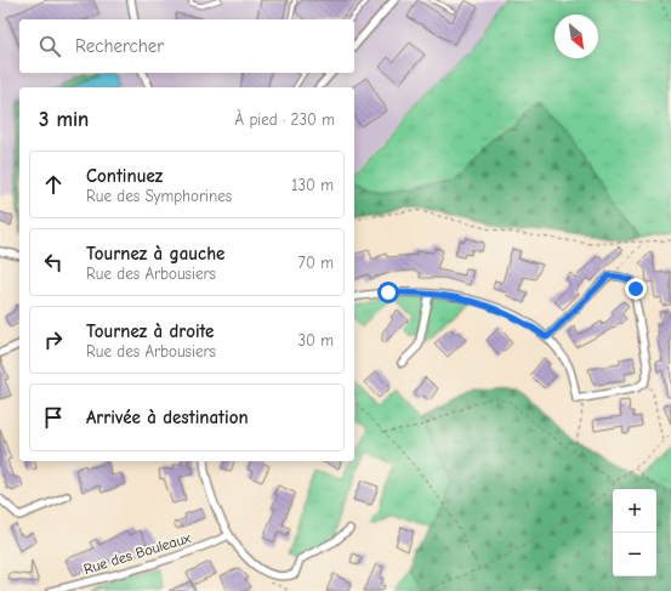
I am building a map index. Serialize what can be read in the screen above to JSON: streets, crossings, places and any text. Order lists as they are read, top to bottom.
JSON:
{
  "streets": {
    "street": ["Rue des Bouleaux"]
  },
  "north": "bottom right",
  "page": {
    "search": "Rechercher",
    "heading": ["3 min", "À pied · 230 m"],
    "list": [
      ["Continuez", "Rue des Symphorines", "130 m"],
      ["Tournez à gauche", "Rue des Arbousiers", "70 m"],
      ["Tournez à droite", "Rue des Arbousiers", "30 m"],
      "Arrivée à destination"
    ],
    "map_buttons": ["+", "−"]
  }
}
